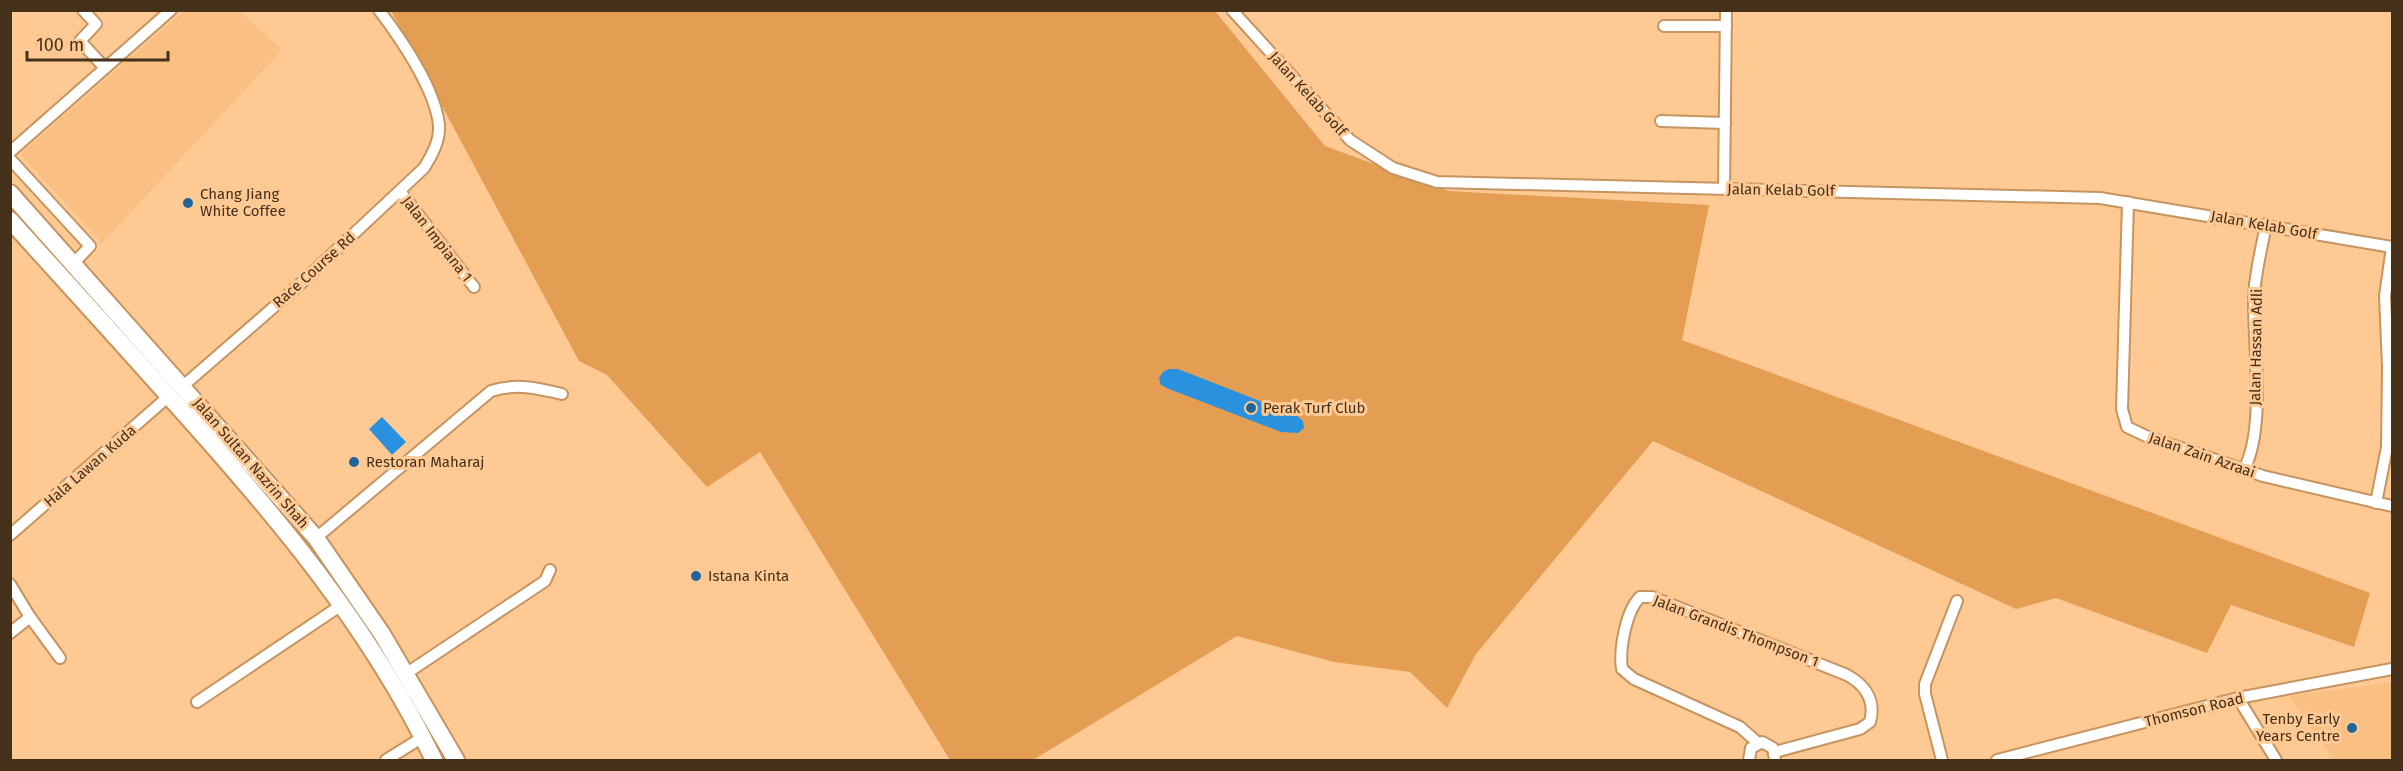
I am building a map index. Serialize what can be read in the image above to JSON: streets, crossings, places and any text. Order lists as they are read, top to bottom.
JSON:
{
  "streets": {
    "highway": ["Jalan Sultan Nazrin Shah"],
    "street": [
      "Jalan Kelab Golf",
      "Jalan Impiana 1",
      "Race Course Rd",
      "Jalan Hassan Adli",
      "Jalan Zain Azraai",
      "Hala Lawan Kuda",
      "Jalan Grandis Thompson 1",
      "Thomson Road"
    ]
  },
  "crossings": [
    ["Jalan Kelab Golf", "Jalan Hassan Adli"],
    ["Jalan Kelab Golf", "Jalan Zain Azraai"],
    ["Jalan Impiana 1", "Race Course Rd"],
    ["Race Course Rd", "Jalan Sultan Nazrin Shah"],
    ["Jalan Hassan Adli", "Jalan Zain Azraai"],
    ["Jalan Sultan Nazrin Shah", "Hala Lawan Kuda"]
  ],
  "places": [
    "Chang Jiang White Coffee",
    "Perak Turf Club",
    "Restoran Maharaj",
    "Istana Kinta",
    "Tenby Early Years Centre"
  ],
  "scale_bar": "100 m"
}
